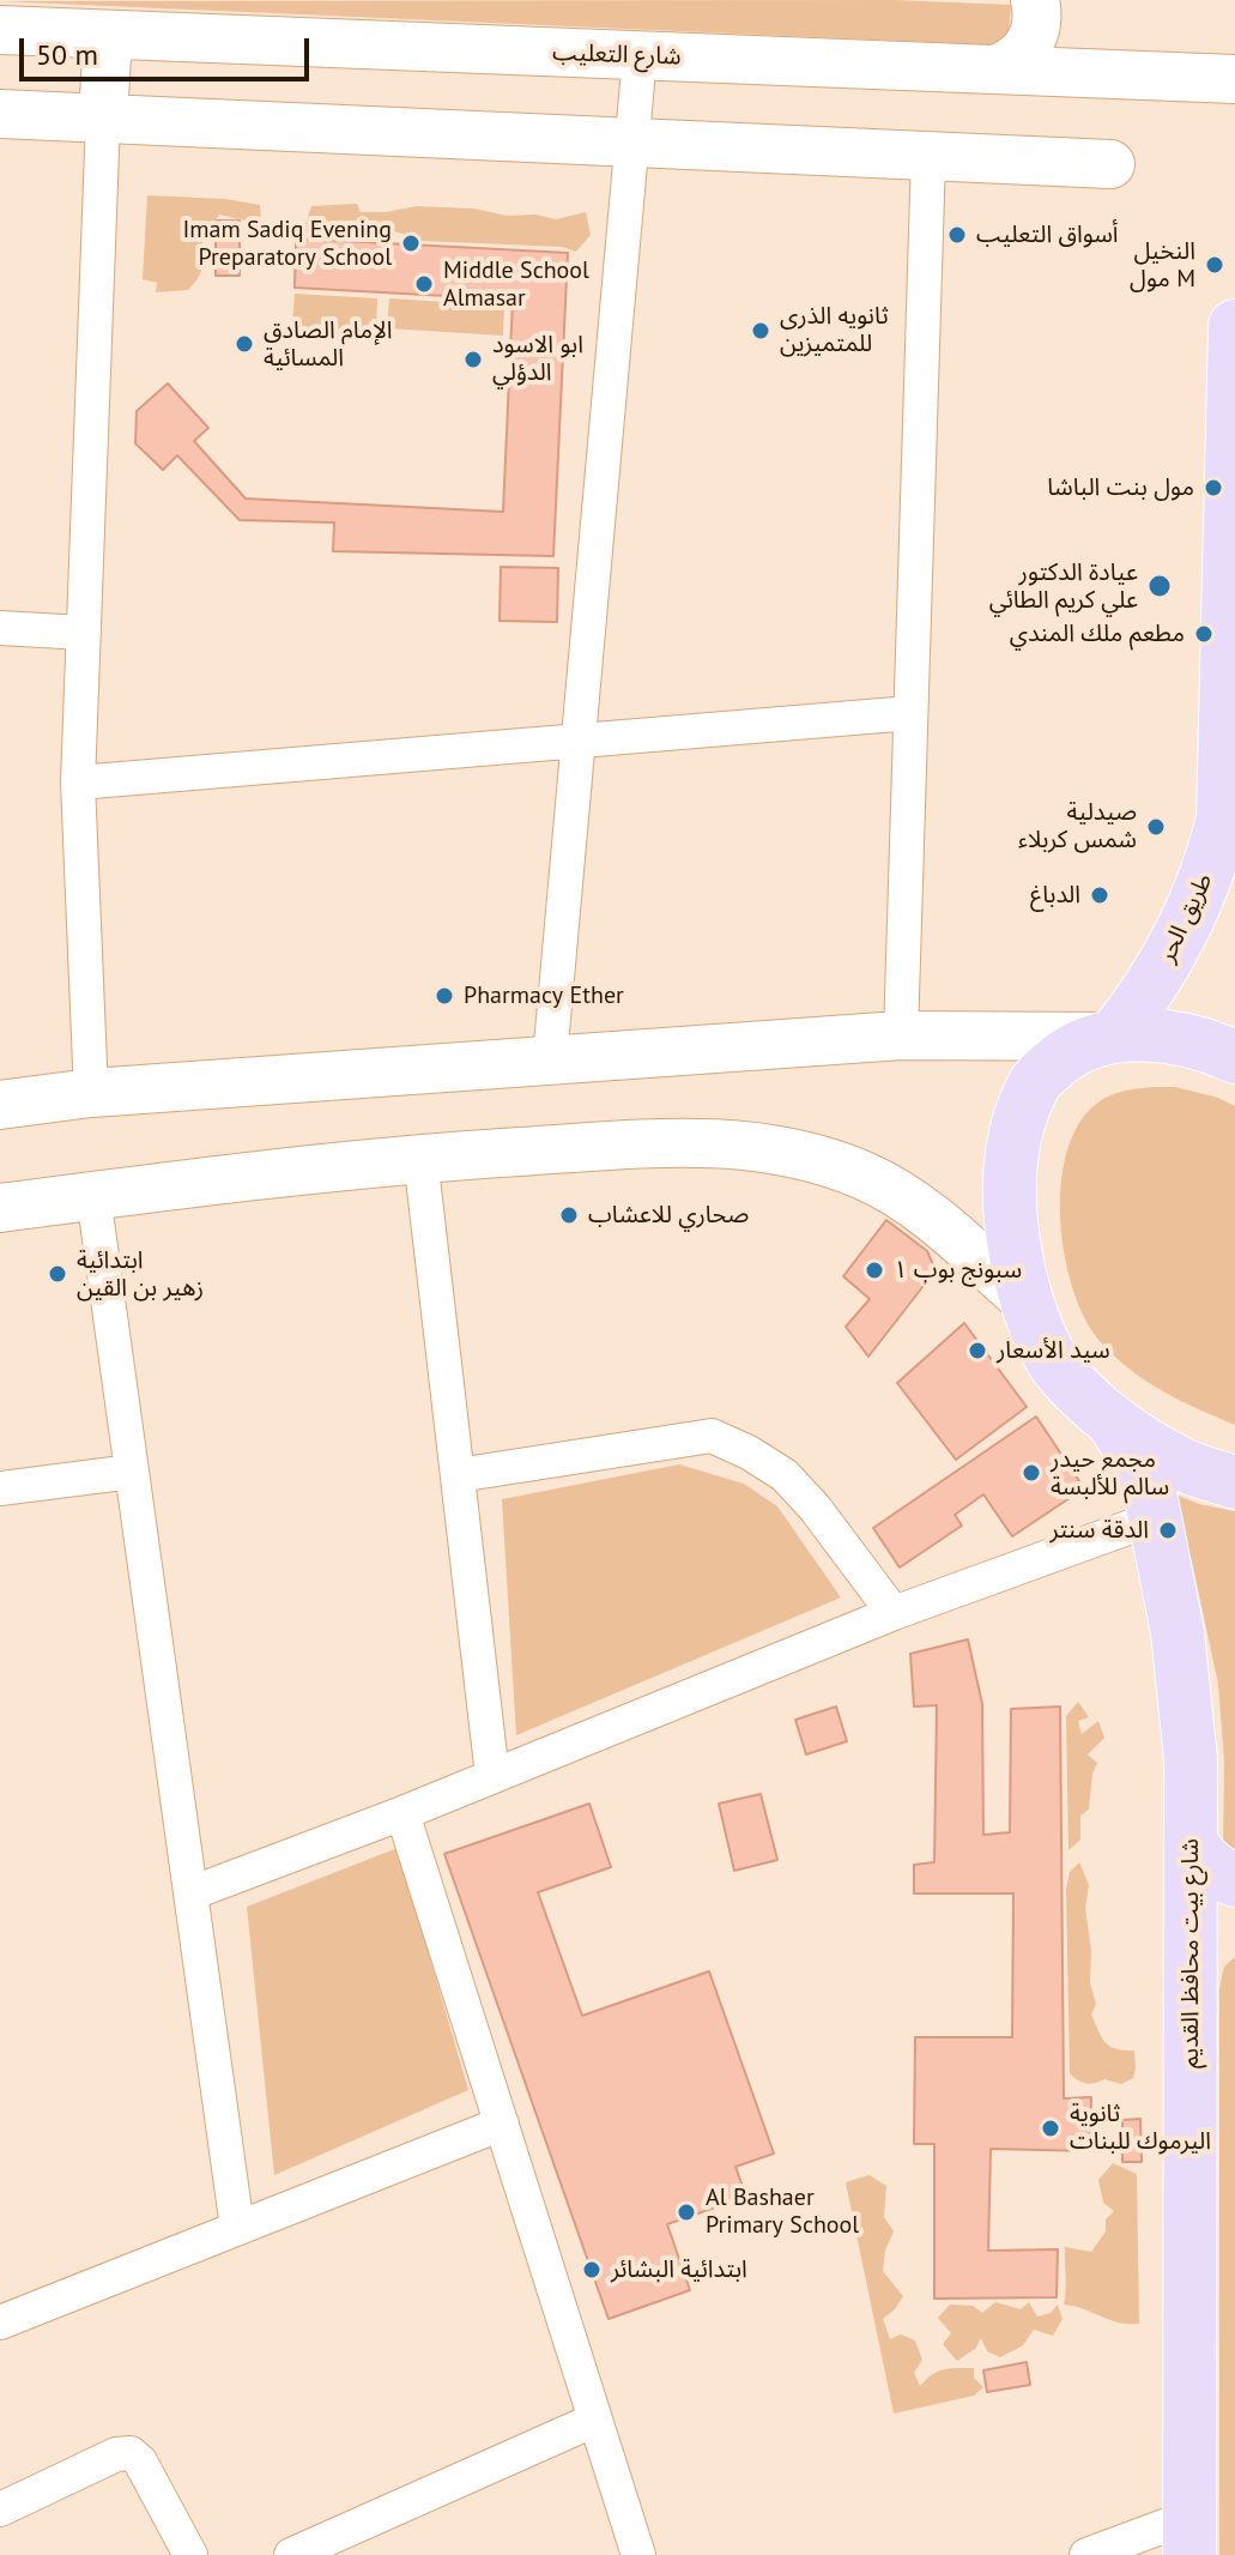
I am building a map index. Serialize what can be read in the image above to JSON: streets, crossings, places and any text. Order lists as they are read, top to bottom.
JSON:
{
  "streets": {
    "main road": ["طريق الحر", "شارع بيت محافظ القديم"],
    "street": ["شارع التعليب"]
  },
  "places": [
    "أسواق التعليب",
    "Imam Sadiq Evening Preparatory School",
    "النخيل مول M",
    "Middle School Almasar",
    "ثانويه الذرى للمتميزين",
    "الإمام الصادق المسائية",
    "ابو الاسود الدؤلي",
    "مول بنت الباشا",
    "عيادة الدكتور علي كريم الطائي",
    "مطعم ملك المندي",
    "صيدلية شمس كربلاء",
    "الدباغ",
    "Pharmacy Ether",
    "صحاري للاعشاب",
    "سبونج بوب ١",
    "ابتدائية زهير بن القين",
    "سيد الأسعار",
    "مجمع حيدر سالم للألبسة",
    "الدقة سنتر",
    "ثانوية اليرموك للبنات",
    "Al Bashaer Primary School",
    "ابتدائية البشائر"
  ],
  "scale_bar": "50 m"
}
